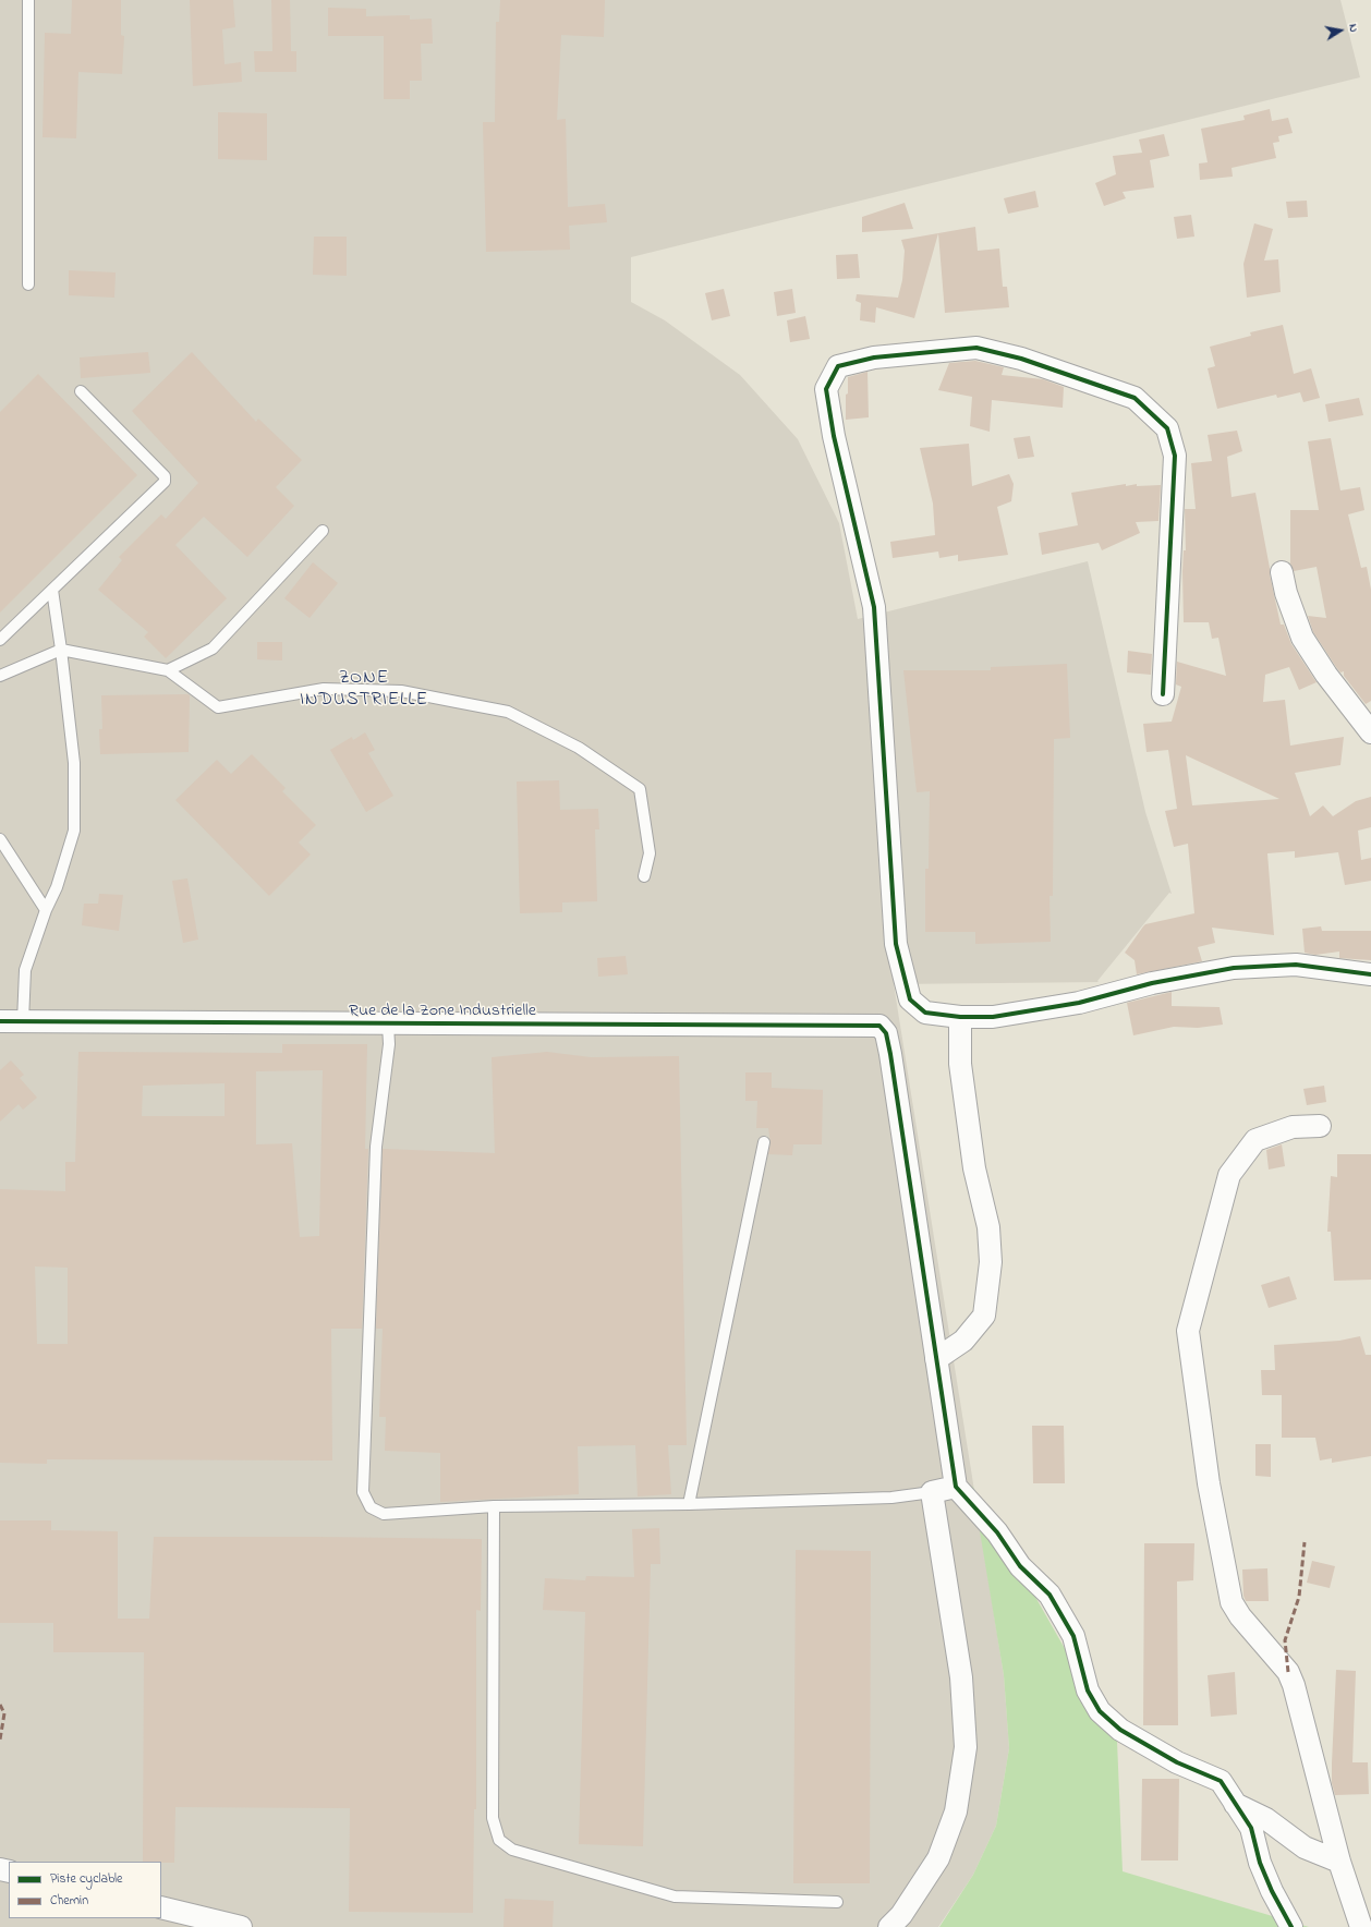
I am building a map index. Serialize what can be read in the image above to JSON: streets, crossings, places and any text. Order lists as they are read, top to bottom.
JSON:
{
  "streets": {
    "street": ["Rue de la Zone Industrielle"]
  },
  "districts": ["ZONE INDUSTRIELLE"],
  "legend": ["Piste cyclable", "Chemin"],
  "north": "right"
}
